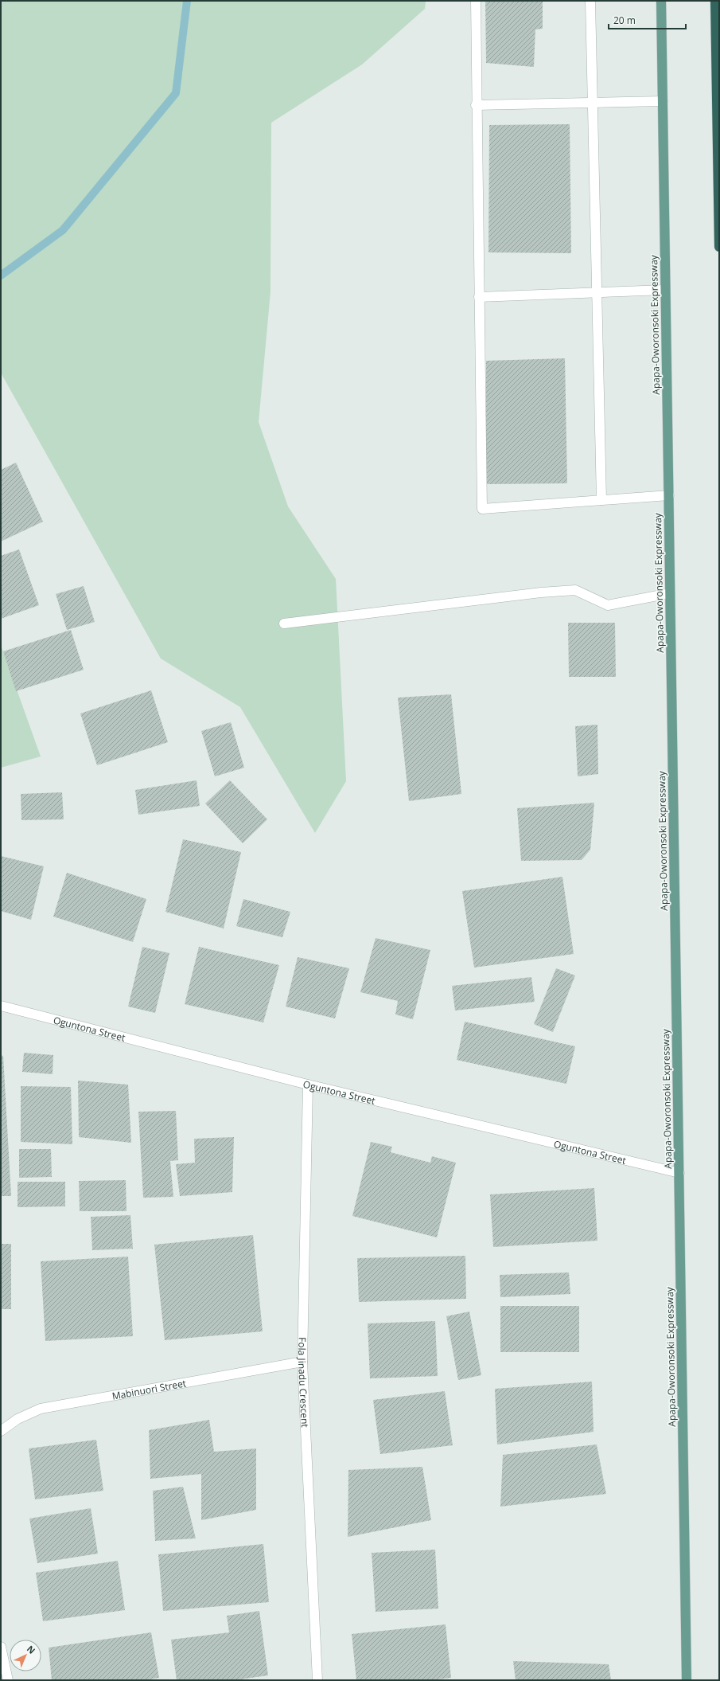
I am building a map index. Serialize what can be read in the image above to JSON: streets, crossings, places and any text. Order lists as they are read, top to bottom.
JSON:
{
  "streets": {
    "main road": ["Apapa-Oworonsoki Expressway"],
    "street": ["Oguntona Street", "Fola Jinadu Crescent", "Mabinuori Street"]
  },
  "crossings": [
    ["Apapa-Oworonsoki Expressway", "Oguntona Street"],
    ["Oguntona Street", "Fola Jinadu Crescent"],
    ["Fola Jinadu Crescent", "Mabinuori Street"]
  ],
  "scale_bar": "20 m",
  "north": "top right"
}
